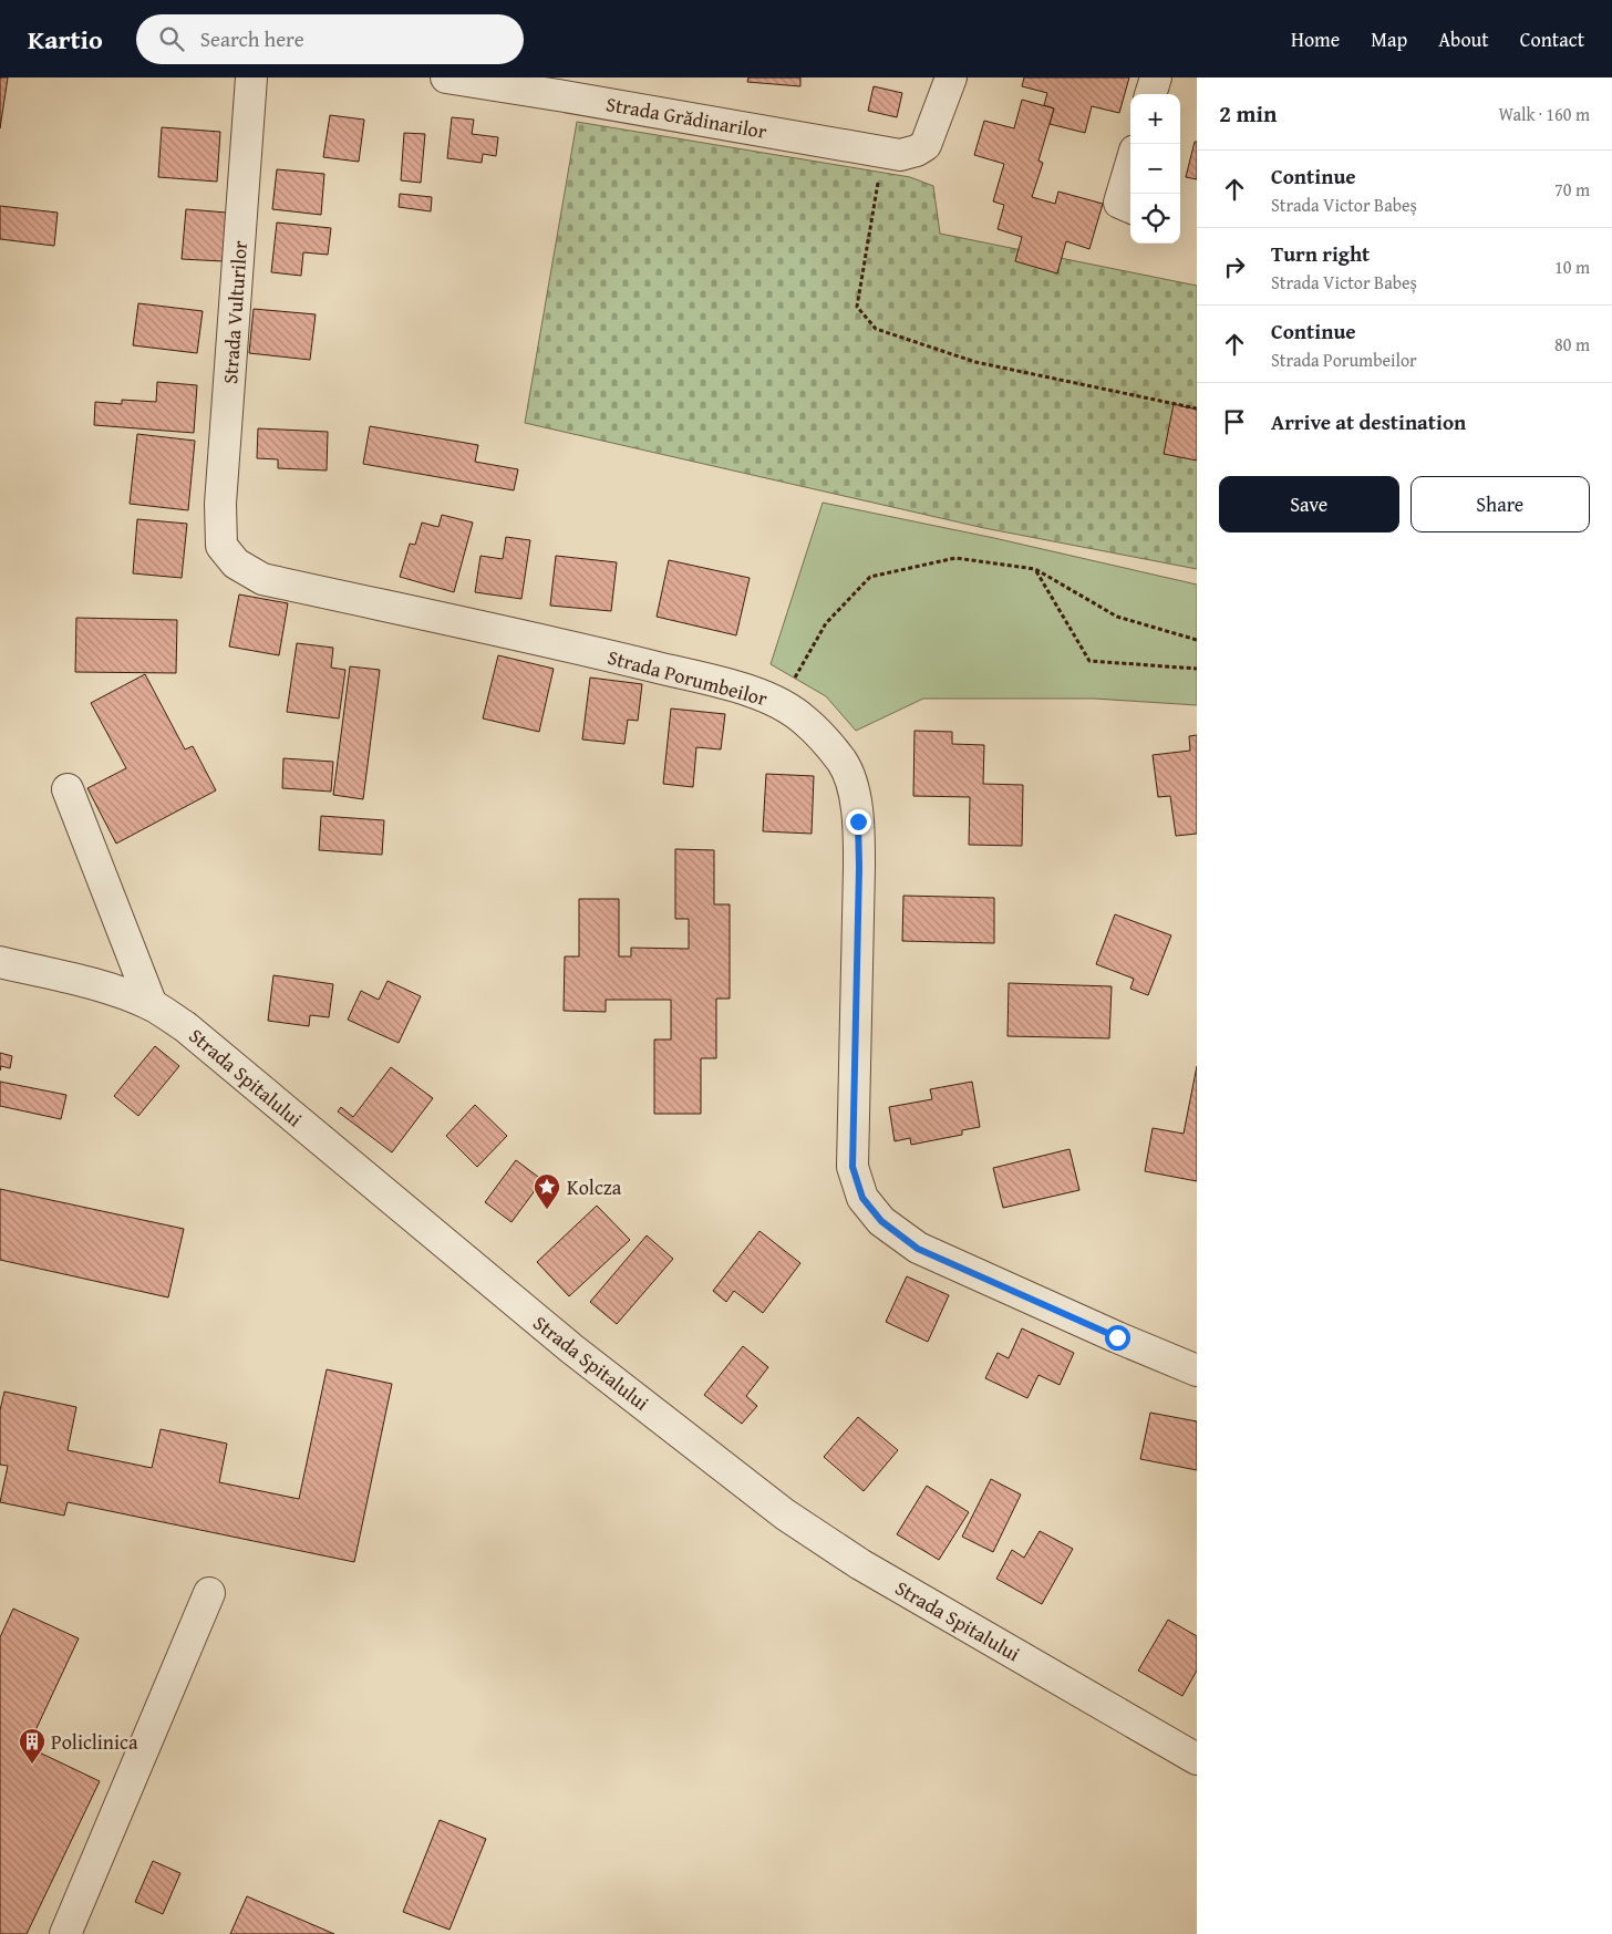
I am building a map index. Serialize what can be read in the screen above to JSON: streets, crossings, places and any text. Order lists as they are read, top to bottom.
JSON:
{
  "streets": {
    "street": [
      "Strada Grădinarilor",
      "Strada Vulturilor",
      "Strada Porumbeilor",
      "Strada Spitalului"
    ]
  },
  "crossings": [
    ["Strada Vulturilor", "Strada Porumbeilor"]
  ],
  "places": {
    "place": ["Kolcza"],
    "building": ["Policlinica"]
  },
  "page": {
    "header": "Kartio",
    "search": "Search here",
    "nav": [
      "Home",
      "Map",
      "About",
      "Contact"
    ],
    "heading": ["2 min", "Walk · 160 m"],
    "map_buttons": ["+", "−"],
    "list": [
      ["Continue", "Strada Victor Babeș", "70 m"],
      ["Turn right", "Strada Victor Babeș", "10 m"],
      ["Continue", "Strada Porumbeilor", "80 m"],
      "Arrive at destination"
    ],
    "buttons": ["Save", "Share"]
  }
}
